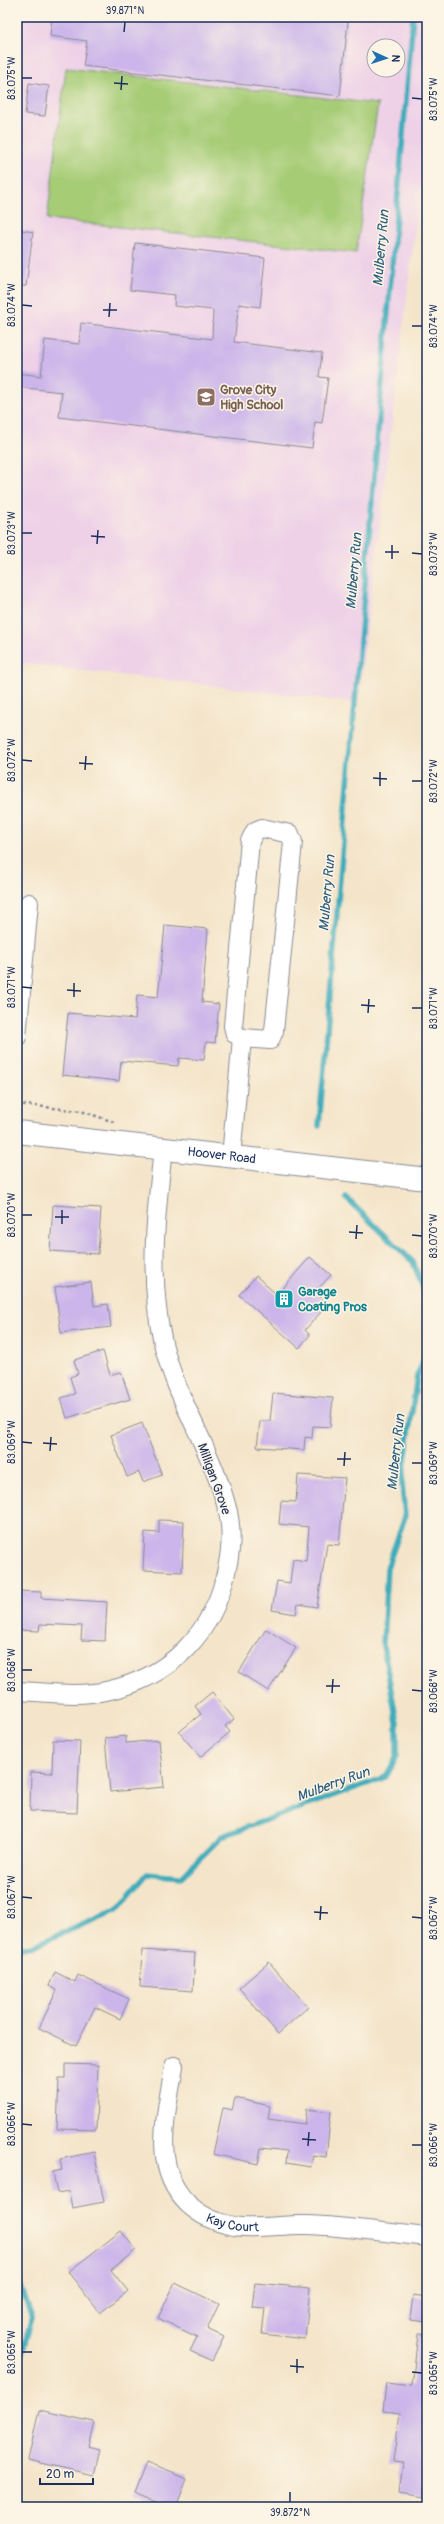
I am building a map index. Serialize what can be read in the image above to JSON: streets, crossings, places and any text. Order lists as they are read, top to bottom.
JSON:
{
  "streets": {
    "main road": ["Hoover Road"],
    "street": ["Milligan Grove", "Kay Court"]
  },
  "crossings": [
    ["Hoover Road", "Milligan Grove"]
  ],
  "water": ["Mulberry Run"],
  "places": {
    "school or university": ["Grove City High School"],
    "building": ["Garage Coating Pros"]
  },
  "scale_bar": "20 m",
  "north": "right",
  "coordinates": [
    "39.871°N",
    "83.075°W",
    "83.074°W",
    "83.073°W",
    "83.072°W",
    "83.071°W",
    "83.070°W",
    "83.069°W",
    "83.068°W",
    "83.067°W",
    "83.066°W",
    "83.065°W",
    "39.872°N"
  ]
}
